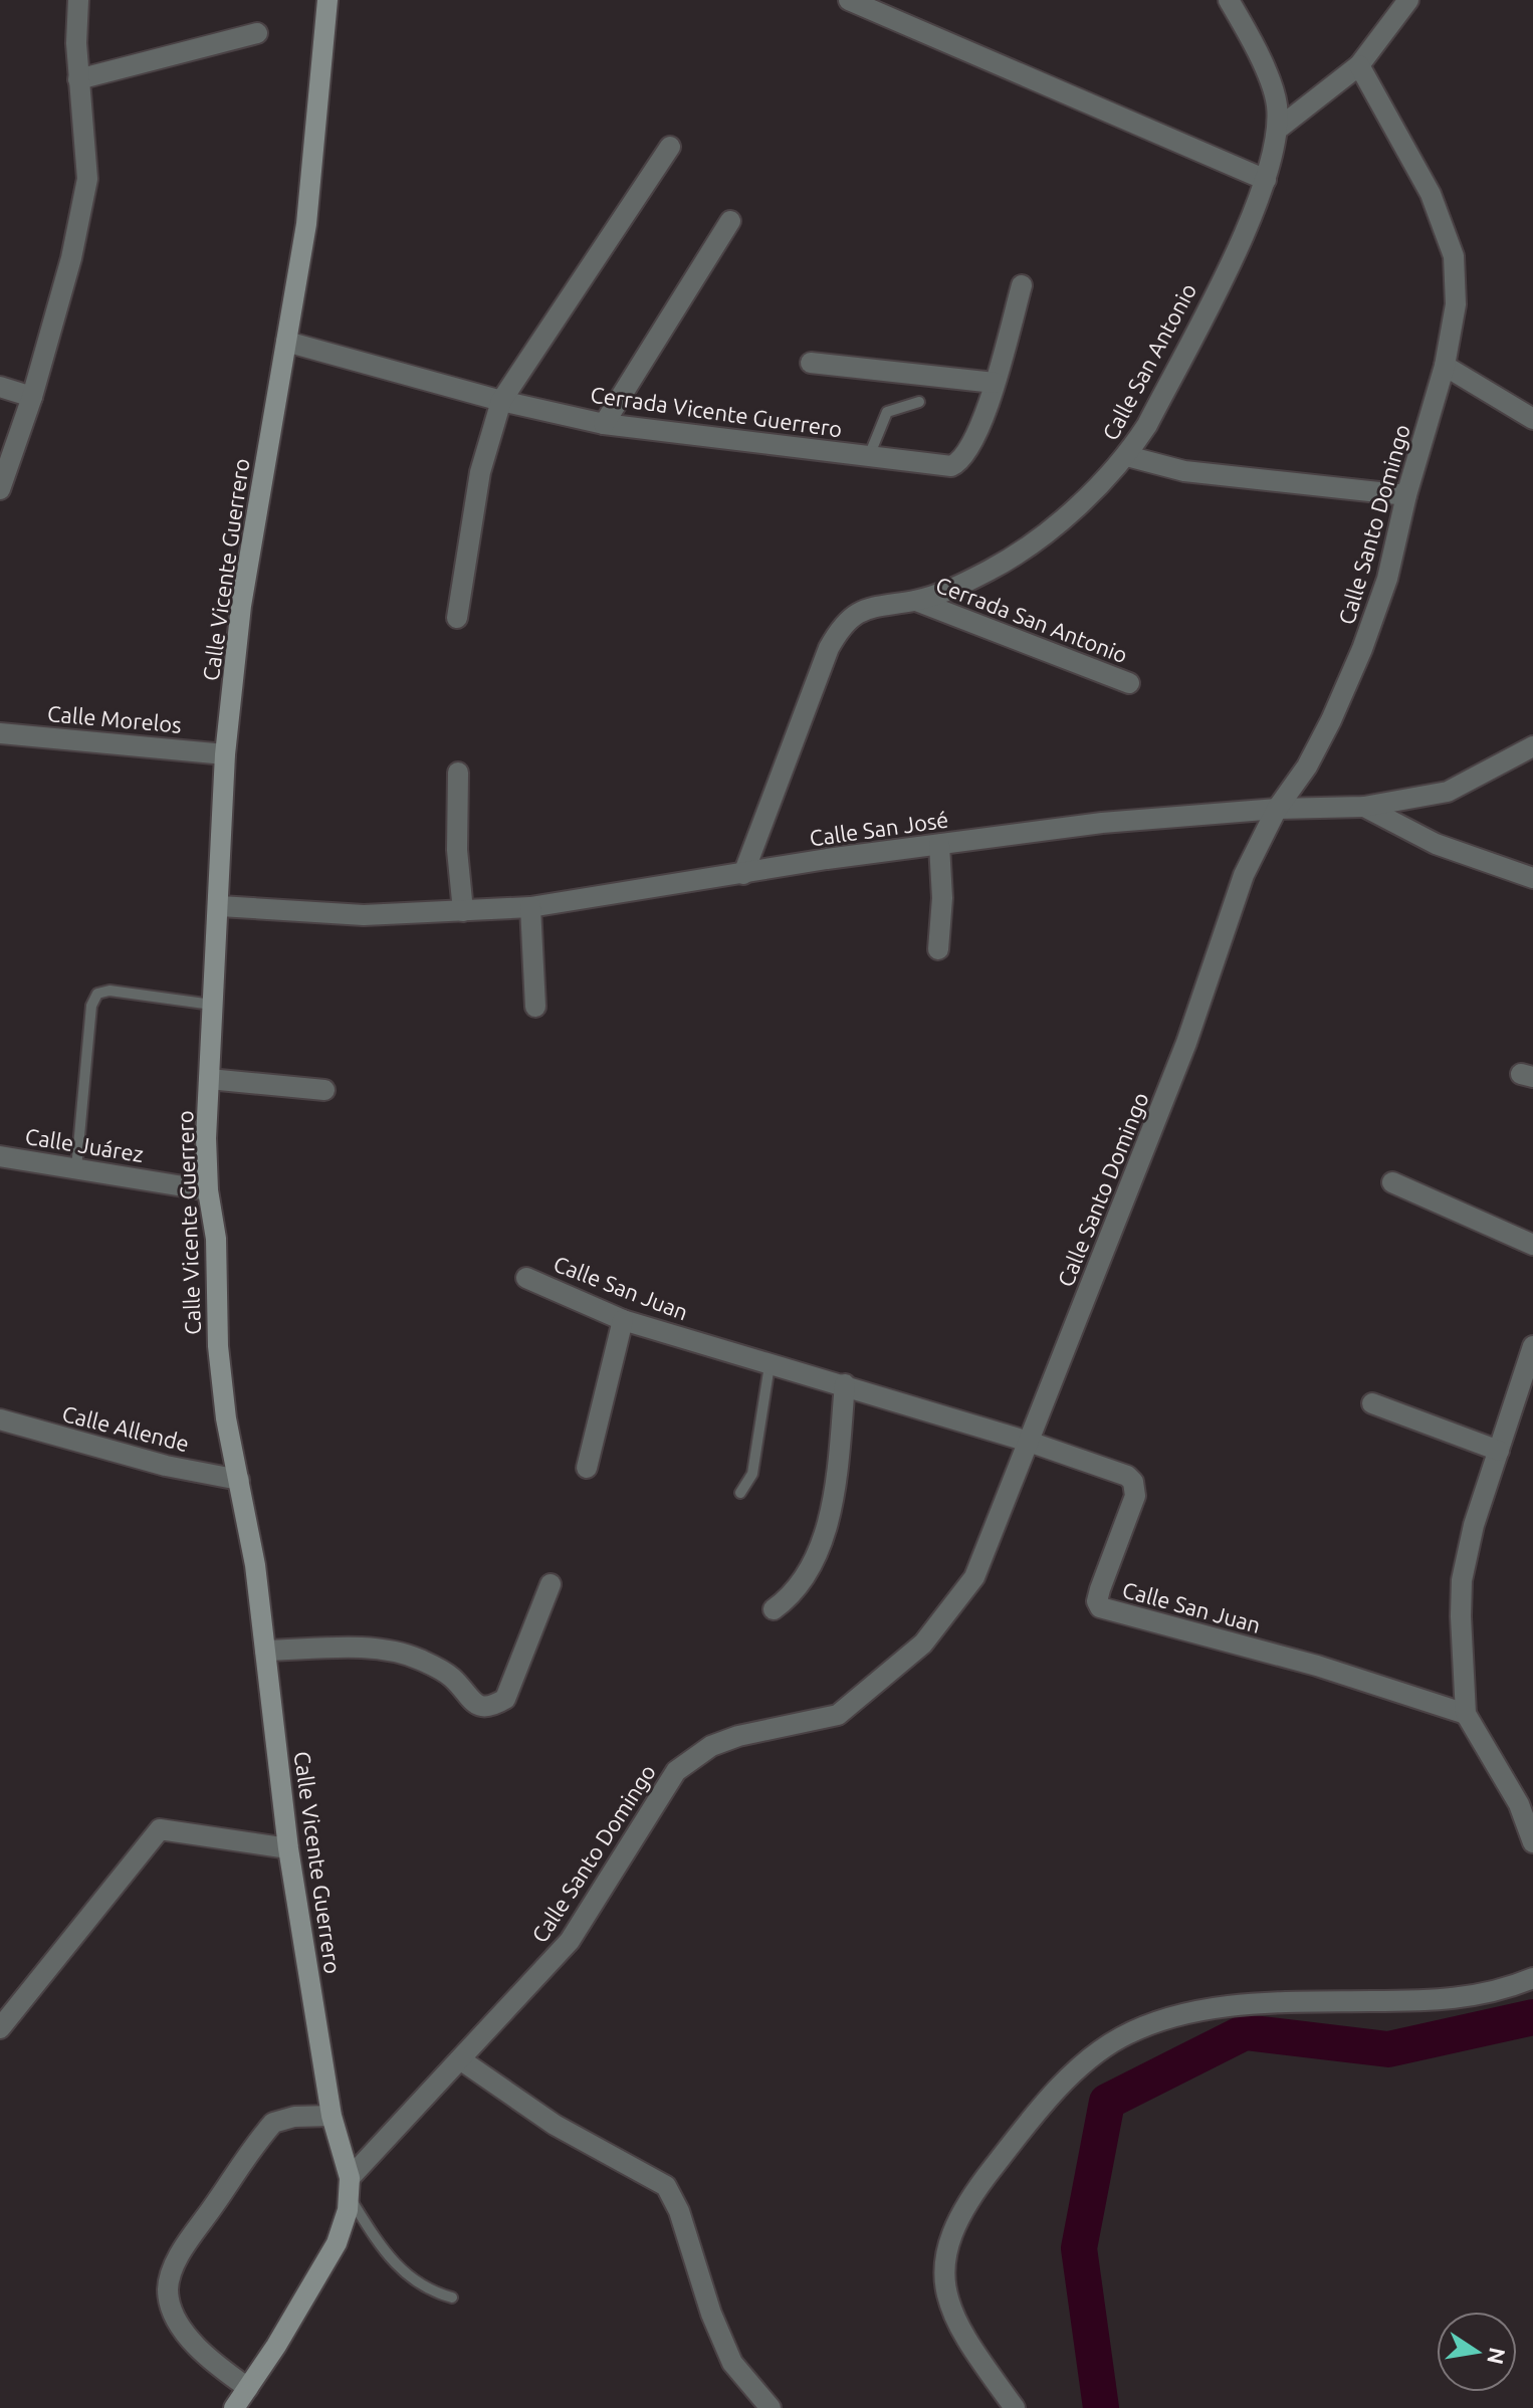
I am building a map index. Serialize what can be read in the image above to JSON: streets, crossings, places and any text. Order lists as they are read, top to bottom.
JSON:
{
  "streets": {
    "street": [
      "Calle San Antonio",
      "Cerrada Vicente Guerrero",
      "Calle Santo Domingo",
      "Calle Vicente Guerrero",
      "Cerrada San Antonio",
      "Calle Morelos",
      "Calle San José",
      "Calle Juárez",
      "Calle San Juan",
      "Calle Allende"
    ]
  },
  "crossings": [
    ["Calle San Antonio", "Cerrada San Antonio"],
    ["Calle San Antonio", "Calle San José"],
    ["Cerrada Vicente Guerrero", "Calle Vicente Guerrero"],
    ["Calle Santo Domingo", "Calle Vicente Guerrero"],
    ["Calle Santo Domingo", "Calle San José"],
    ["Calle Santo Domingo", "Calle San Juan"],
    ["Calle Vicente Guerrero", "Calle Morelos"],
    ["Calle Vicente Guerrero", "Calle San José"],
    ["Calle Vicente Guerrero", "Calle Juárez"],
    ["Calle Vicente Guerrero", "Calle Allende"]
  ],
  "north": "right"
}
